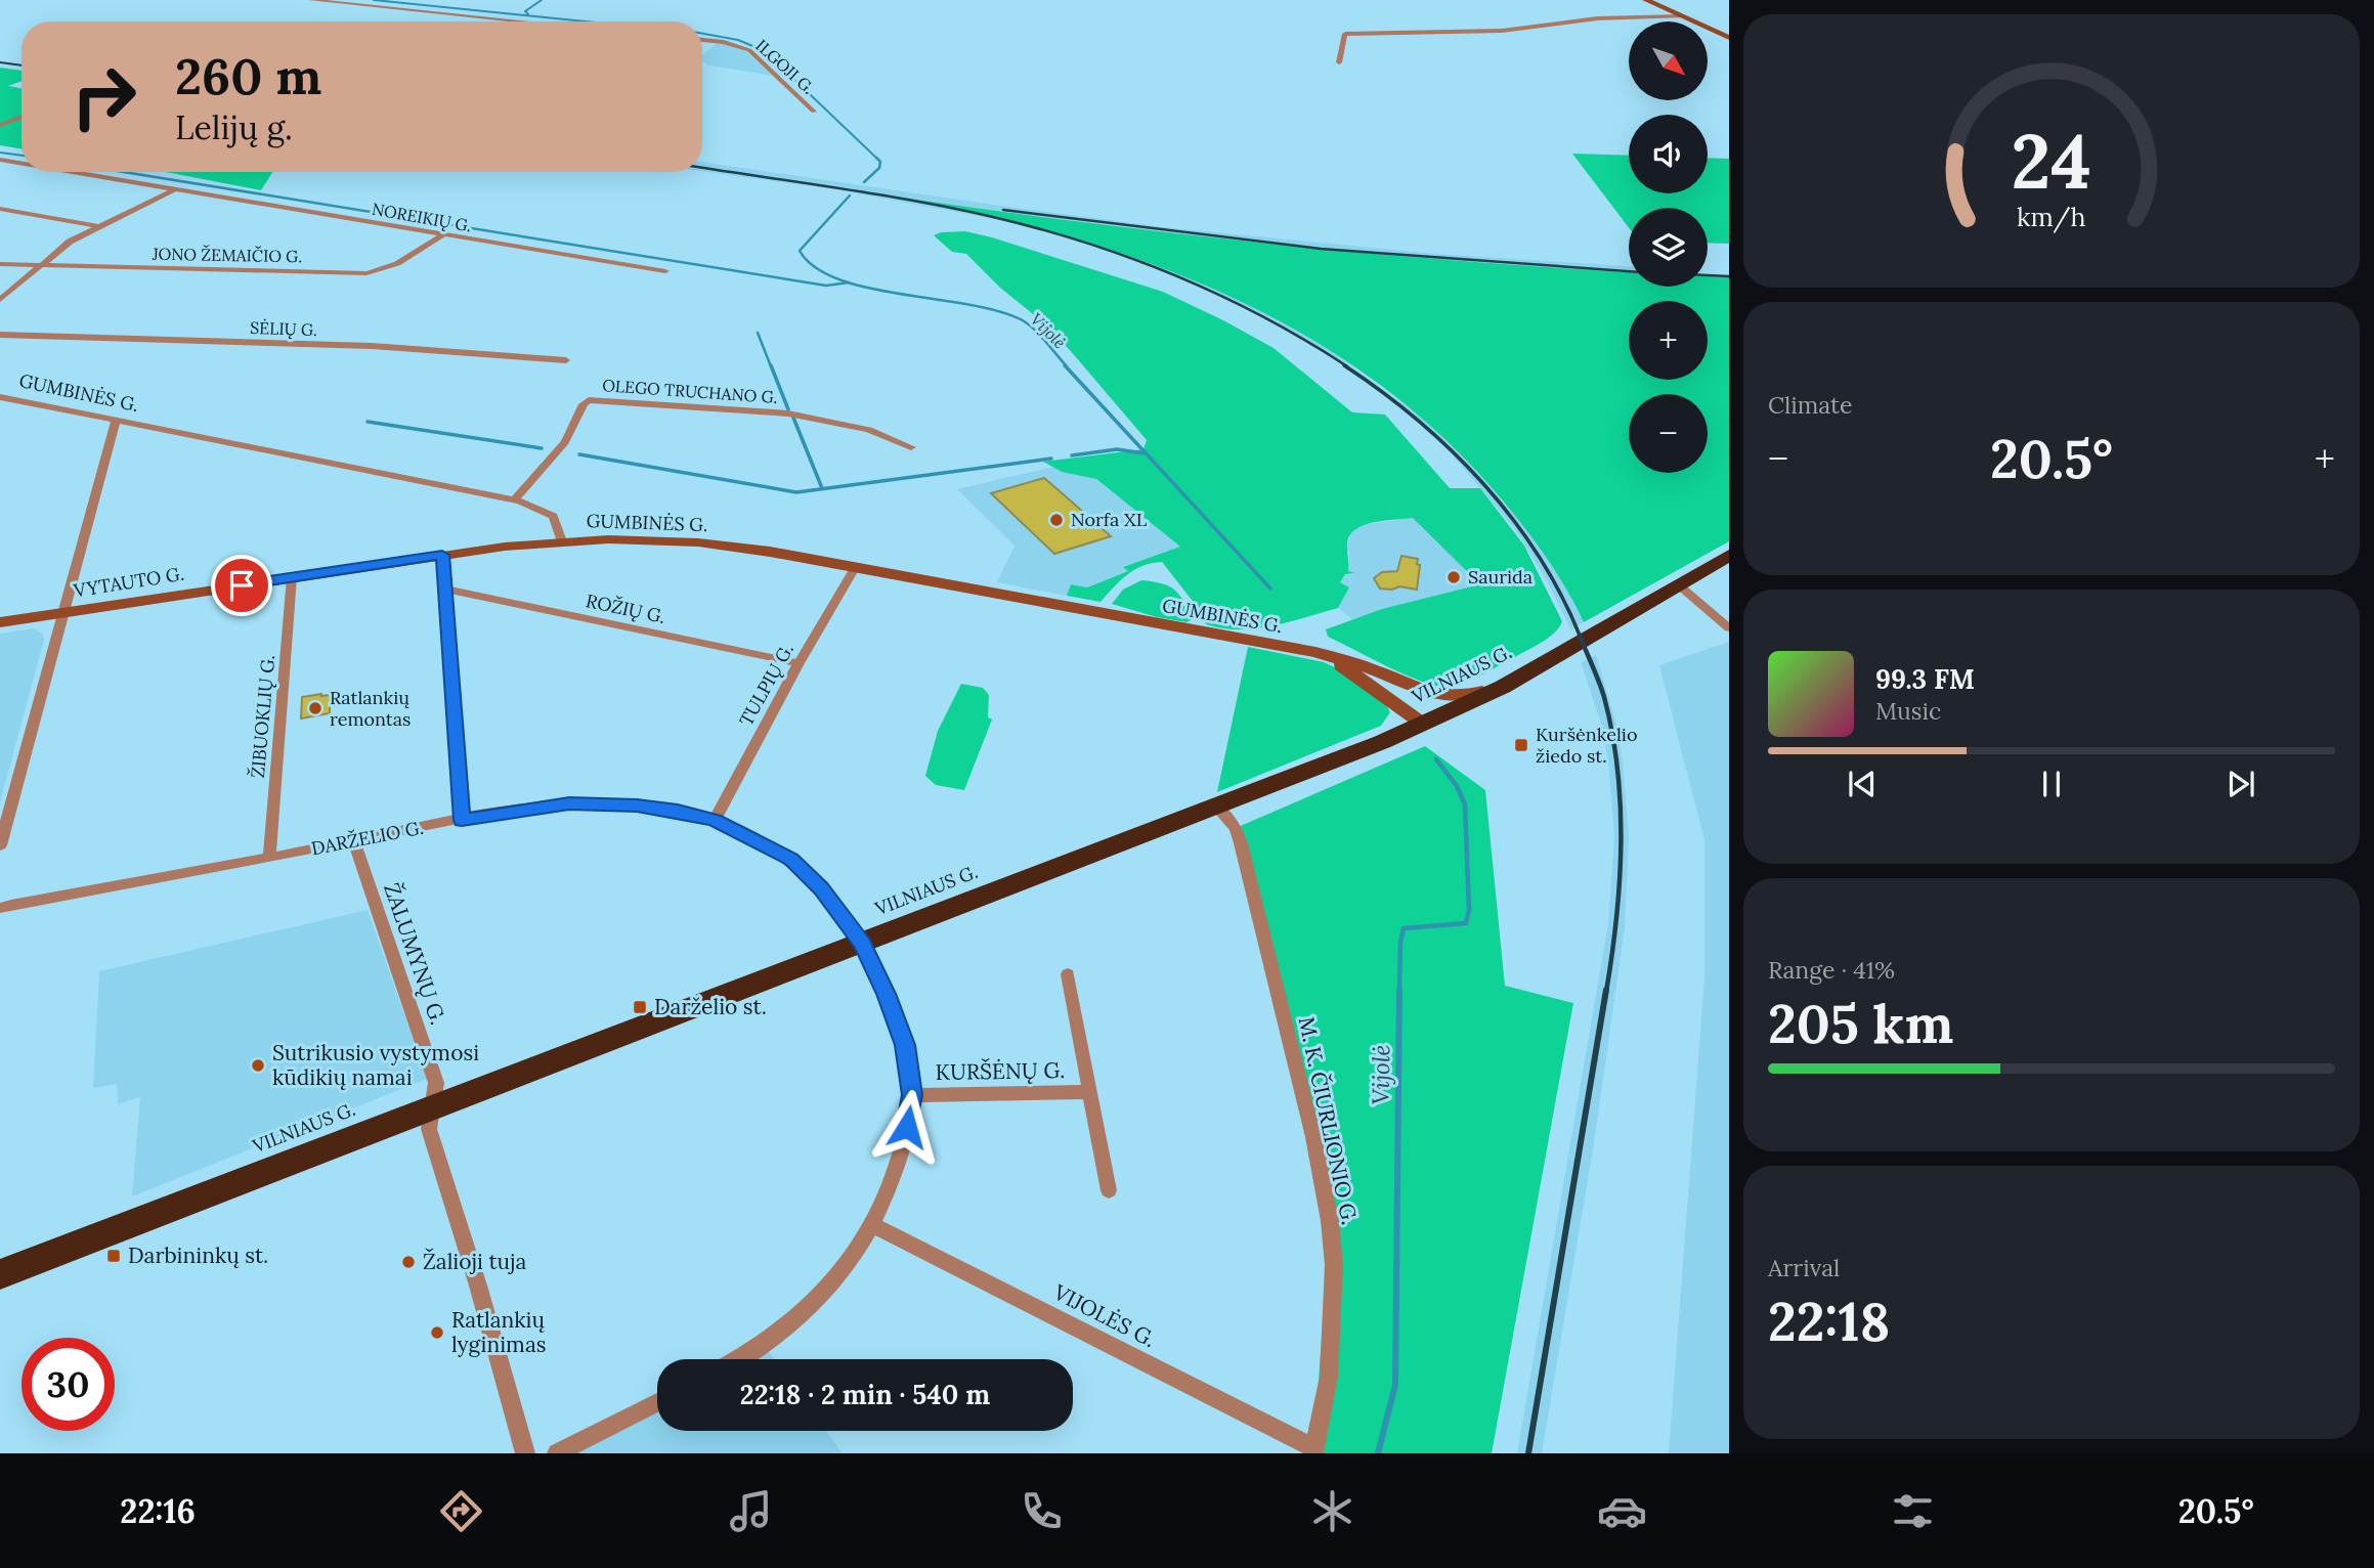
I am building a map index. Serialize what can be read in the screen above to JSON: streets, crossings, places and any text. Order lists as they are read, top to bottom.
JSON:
{
  "streets": {
    "highway": ["VILNIAUS G."],
    "main road": ["GUMBINĖS G.", "VYTAUTO G."],
    "street": [
      "ILGOJI G.",
      "NOREIKIŲ G.",
      "JONO ŽEMAIČIO G.",
      "SĖLIŲ G.",
      "OLEGO TRUCHANO G.",
      "ROŽIŲ G.",
      "TULPIŲ G.",
      "ŽIBUOKLIŲ G.",
      "DARŽELIO G.",
      "ŽALUMYNŲ G.",
      "KURŠĖNŲ G.",
      "M. K. ČIURLIONIO G.",
      "VIJOLĖS G."
    ]
  },
  "crossings": [
    ["NOREIKIŲ G.", "JONO ŽEMAIČIO G."],
    ["OLEGO TRUCHANO G.", "GUMBINĖS G."],
    ["GUMBINĖS G.", "VYTAUTO G."],
    ["GUMBINĖS G.", "TULPIŲ G."],
    ["VYTAUTO G.", "ŽIBUOKLIŲ G."],
    ["ROŽIŲ G.", "TULPIŲ G."],
    ["VILNIAUS G.", "DARŽELIO G."],
    ["VILNIAUS G.", "ŽALUMYNŲ G."],
    ["VILNIAUS G.", "M. K. ČIURLIONIO G."],
    ["TULPIŲ G.", "DARŽELIO G."],
    ["ŽIBUOKLIŲ G.", "DARŽELIO G."],
    ["DARŽELIO G.", "ŽALUMYNŲ G."],
    ["DARŽELIO G.", "KURŠĖNŲ G."],
    ["DARŽELIO G.", "VIJOLĖS G."],
    ["M. K. ČIURLIONIO G.", "VIJOLĖS G."]
  ],
  "water": ["Vijolė"],
  "places": {
    "other": [
      "Norfa XL",
      "Saurida",
      "Ratlankių remontas",
      "Sutrikusio vystymosi kūdikių namai",
      "Žalioji tuja",
      "Ratlankių lyginimas"
    ],
    "transit": ["Kuršėnkelio žiedo st.", "Darželio st.", "Darbininkų st."]
  },
  "north": "bottom right",
  "page": {
    "map_buttons": ["+", "−"],
    "turn": ["260 m", "Lelijų g."],
    "tile": [
      "Climate",
      ["Range · 41%", "205 km"],
      ["Arrival", "22:18"]
    ],
    "heat": ["−", "20.5°", "+"],
    "song": ["99.3 FM", "Music"],
    "limit": "30",
    "trip": "22:18 · 2 min · 540 m",
    "tabs": ["22:16", "20.5°"],
    "gauge": ["24", "km/h"]
  }
}
